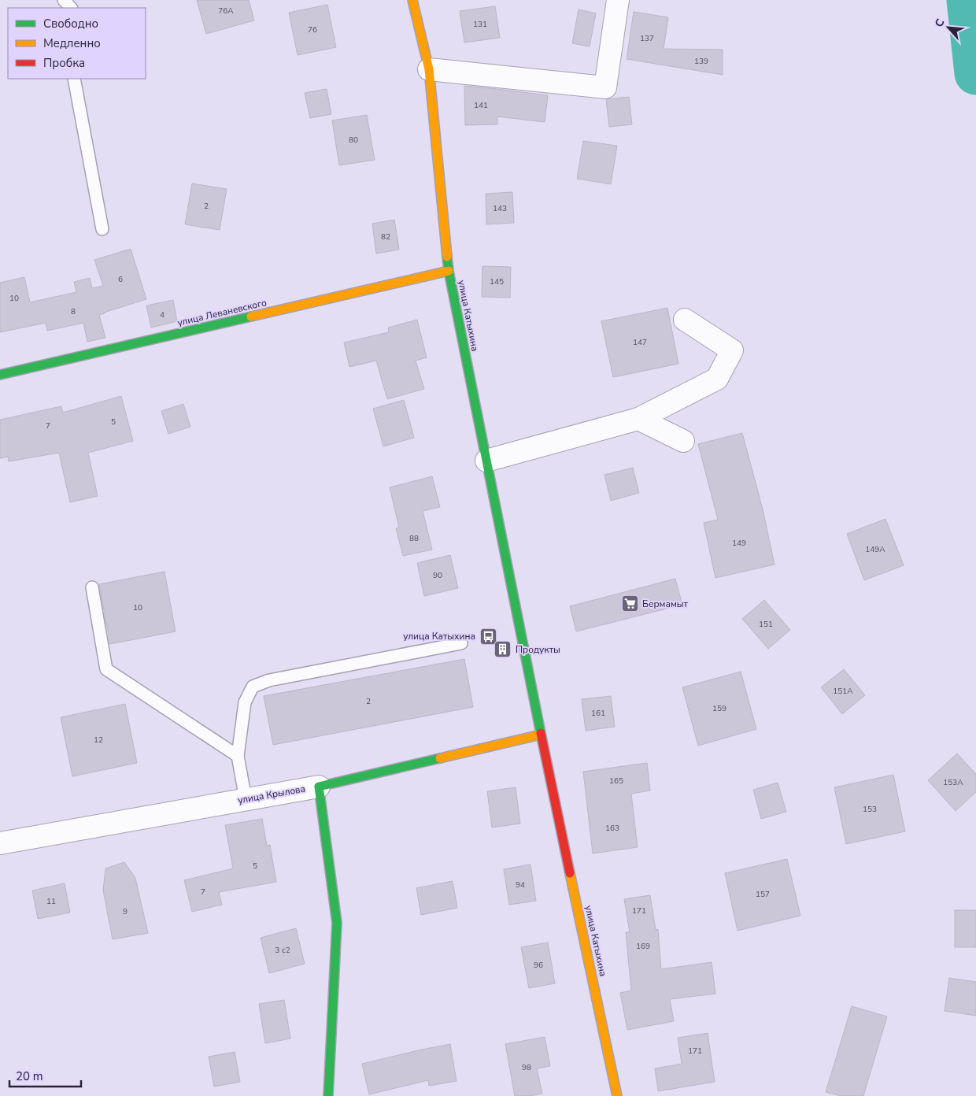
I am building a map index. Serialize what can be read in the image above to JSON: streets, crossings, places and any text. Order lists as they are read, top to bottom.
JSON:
{
  "streets": {
    "street": ["улица Леваневского", "улица Катыхина", "улица Крылова"]
  },
  "crossings": [
    ["улица Леваневского", "улица Катыхина"],
    ["улица Катыхина", "улица Крылова"]
  ],
  "places": {
    "supermarket": ["Бермамыт"],
    "bus stop": ["улица Катыхина"],
    "building": ["Продукты"]
  },
  "house_numbers": [
    "76А",
    "131",
    "76",
    "137",
    "139",
    "141",
    "80",
    "2",
    "143",
    "82",
    "6",
    "145",
    "10",
    "8",
    "4",
    "147",
    "5",
    "7",
    "88",
    "149",
    "149А",
    "90",
    "10",
    "151",
    "151А",
    "2",
    "159",
    "161",
    "12",
    "165",
    "153А",
    "153",
    "163",
    "5",
    "94",
    "7",
    "157",
    "11",
    "171",
    "9",
    "169",
    "3 с2",
    "96",
    "171",
    "98"
  ],
  "legend": ["Свободно", "Медленно", "Пробка"],
  "scale_bar": "20 m",
  "north": "top left"
}
